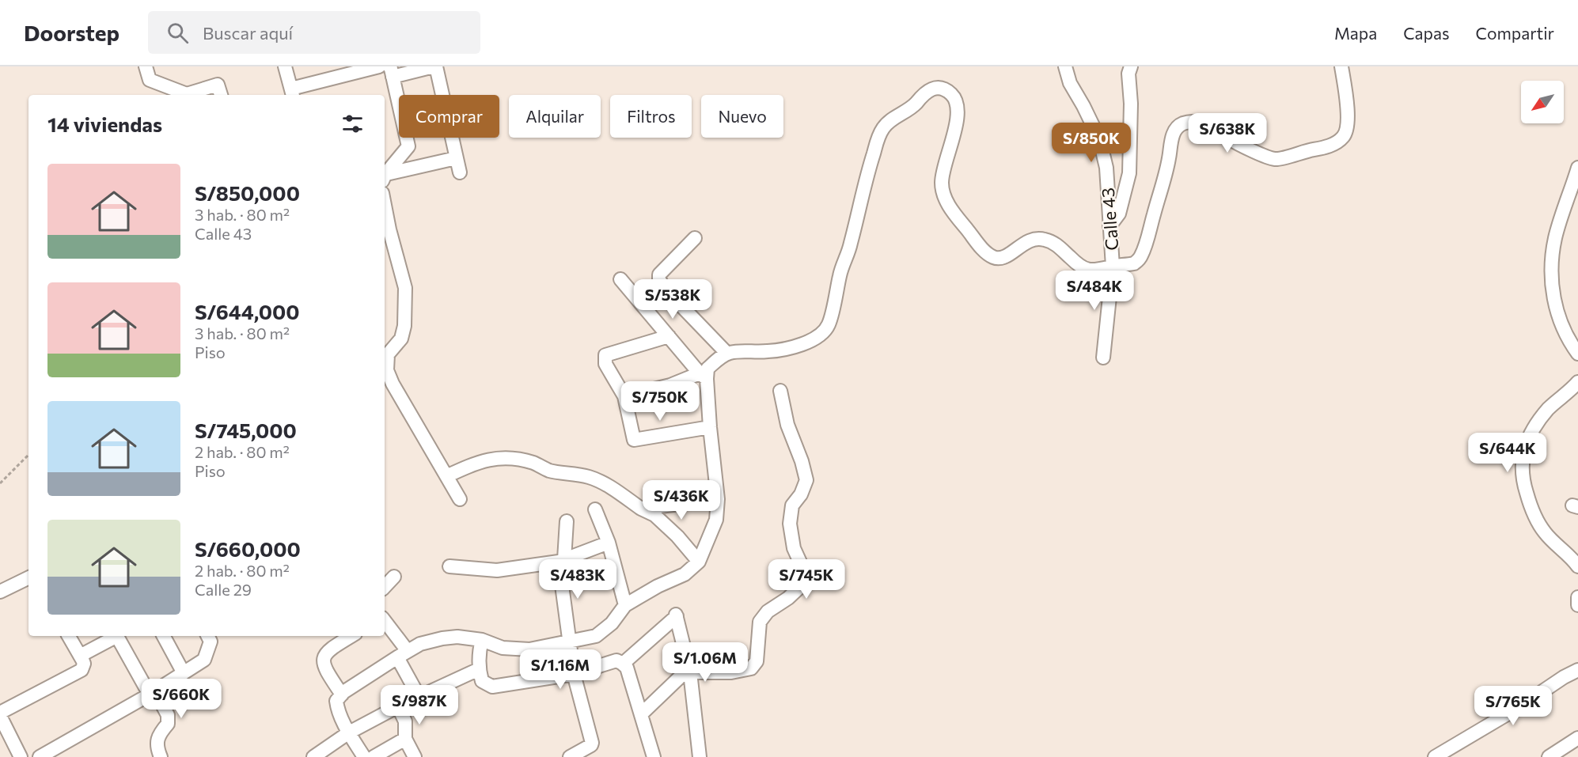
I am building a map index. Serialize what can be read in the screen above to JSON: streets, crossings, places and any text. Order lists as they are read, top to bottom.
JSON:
{
  "streets": {
    "street": ["Calle 43"]
  },
  "north": "bottom left",
  "page": {
    "header": "Doorstep",
    "search": "Buscar aquí",
    "nav": ["Mapa", "Capas", "Compartir"],
    "chip": [
      "Comprar",
      "Alquilar",
      "Filtros",
      "Nuevo"
    ],
    "heading": "14 viviendas",
    "price": [
      "S/638K",
      "S/850K",
      "S/484K",
      "S/538K",
      "S/750K",
      "S/644K",
      "S/436K",
      "S/483K",
      "S/745K",
      "S/1.06M",
      "S/1.16M",
      "S/660K",
      "S/987K",
      "S/765K"
    ],
    "list": [
      {
        "name": "S/850,000",
        "note": "3 hab. · 80 m² · Calle 43"
      },
      {
        "name": "S/644,000",
        "note": "3 hab. · 80 m² · Piso"
      },
      {
        "name": "S/745,000",
        "note": "2 hab. · 80 m² · Piso"
      },
      {
        "name": "S/660,000",
        "note": "2 hab. · 80 m² · Calle 29"
      }
    ]
  }
}
